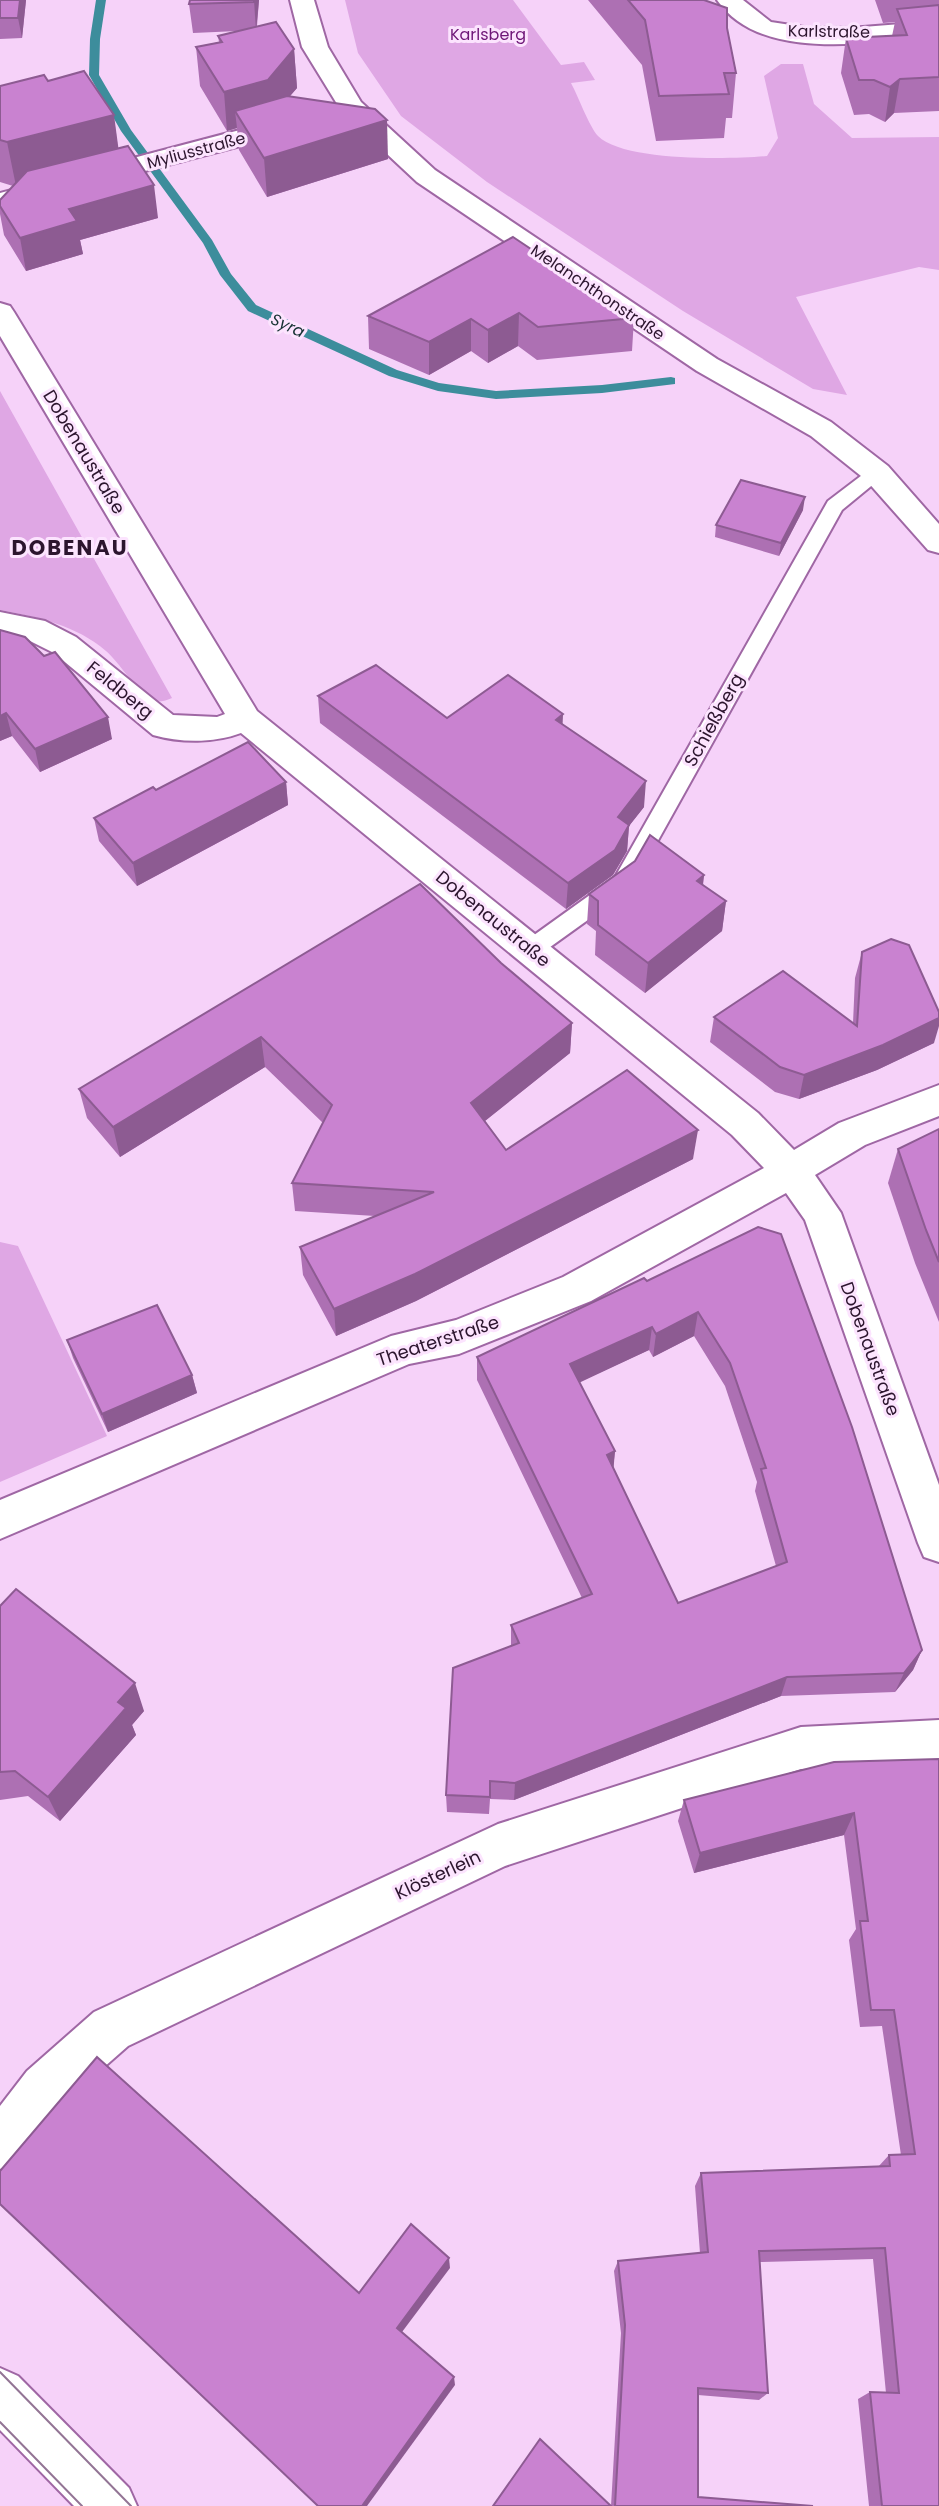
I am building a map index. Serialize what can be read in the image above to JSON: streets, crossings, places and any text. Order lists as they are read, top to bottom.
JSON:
{
  "streets": {
    "street": [
      "Karlstraße",
      "Myliusstraße",
      "Melanchthonstraße",
      "Dobenaustraße",
      "Feldberg",
      "Theaterstraße",
      "Klösterlein"
    ],
    "lane": ["Schießberg"]
  },
  "crossings": [
    ["Myliusstraße", "Melanchthonstraße"],
    ["Melanchthonstraße", "Schießberg"],
    ["Dobenaustraße", "Feldberg"],
    ["Dobenaustraße", "Schießberg"],
    ["Dobenaustraße", "Theaterstraße"]
  ],
  "districts": ["DOBENAU"],
  "water": ["Syra"],
  "parks": ["Karlsberg"]
}
